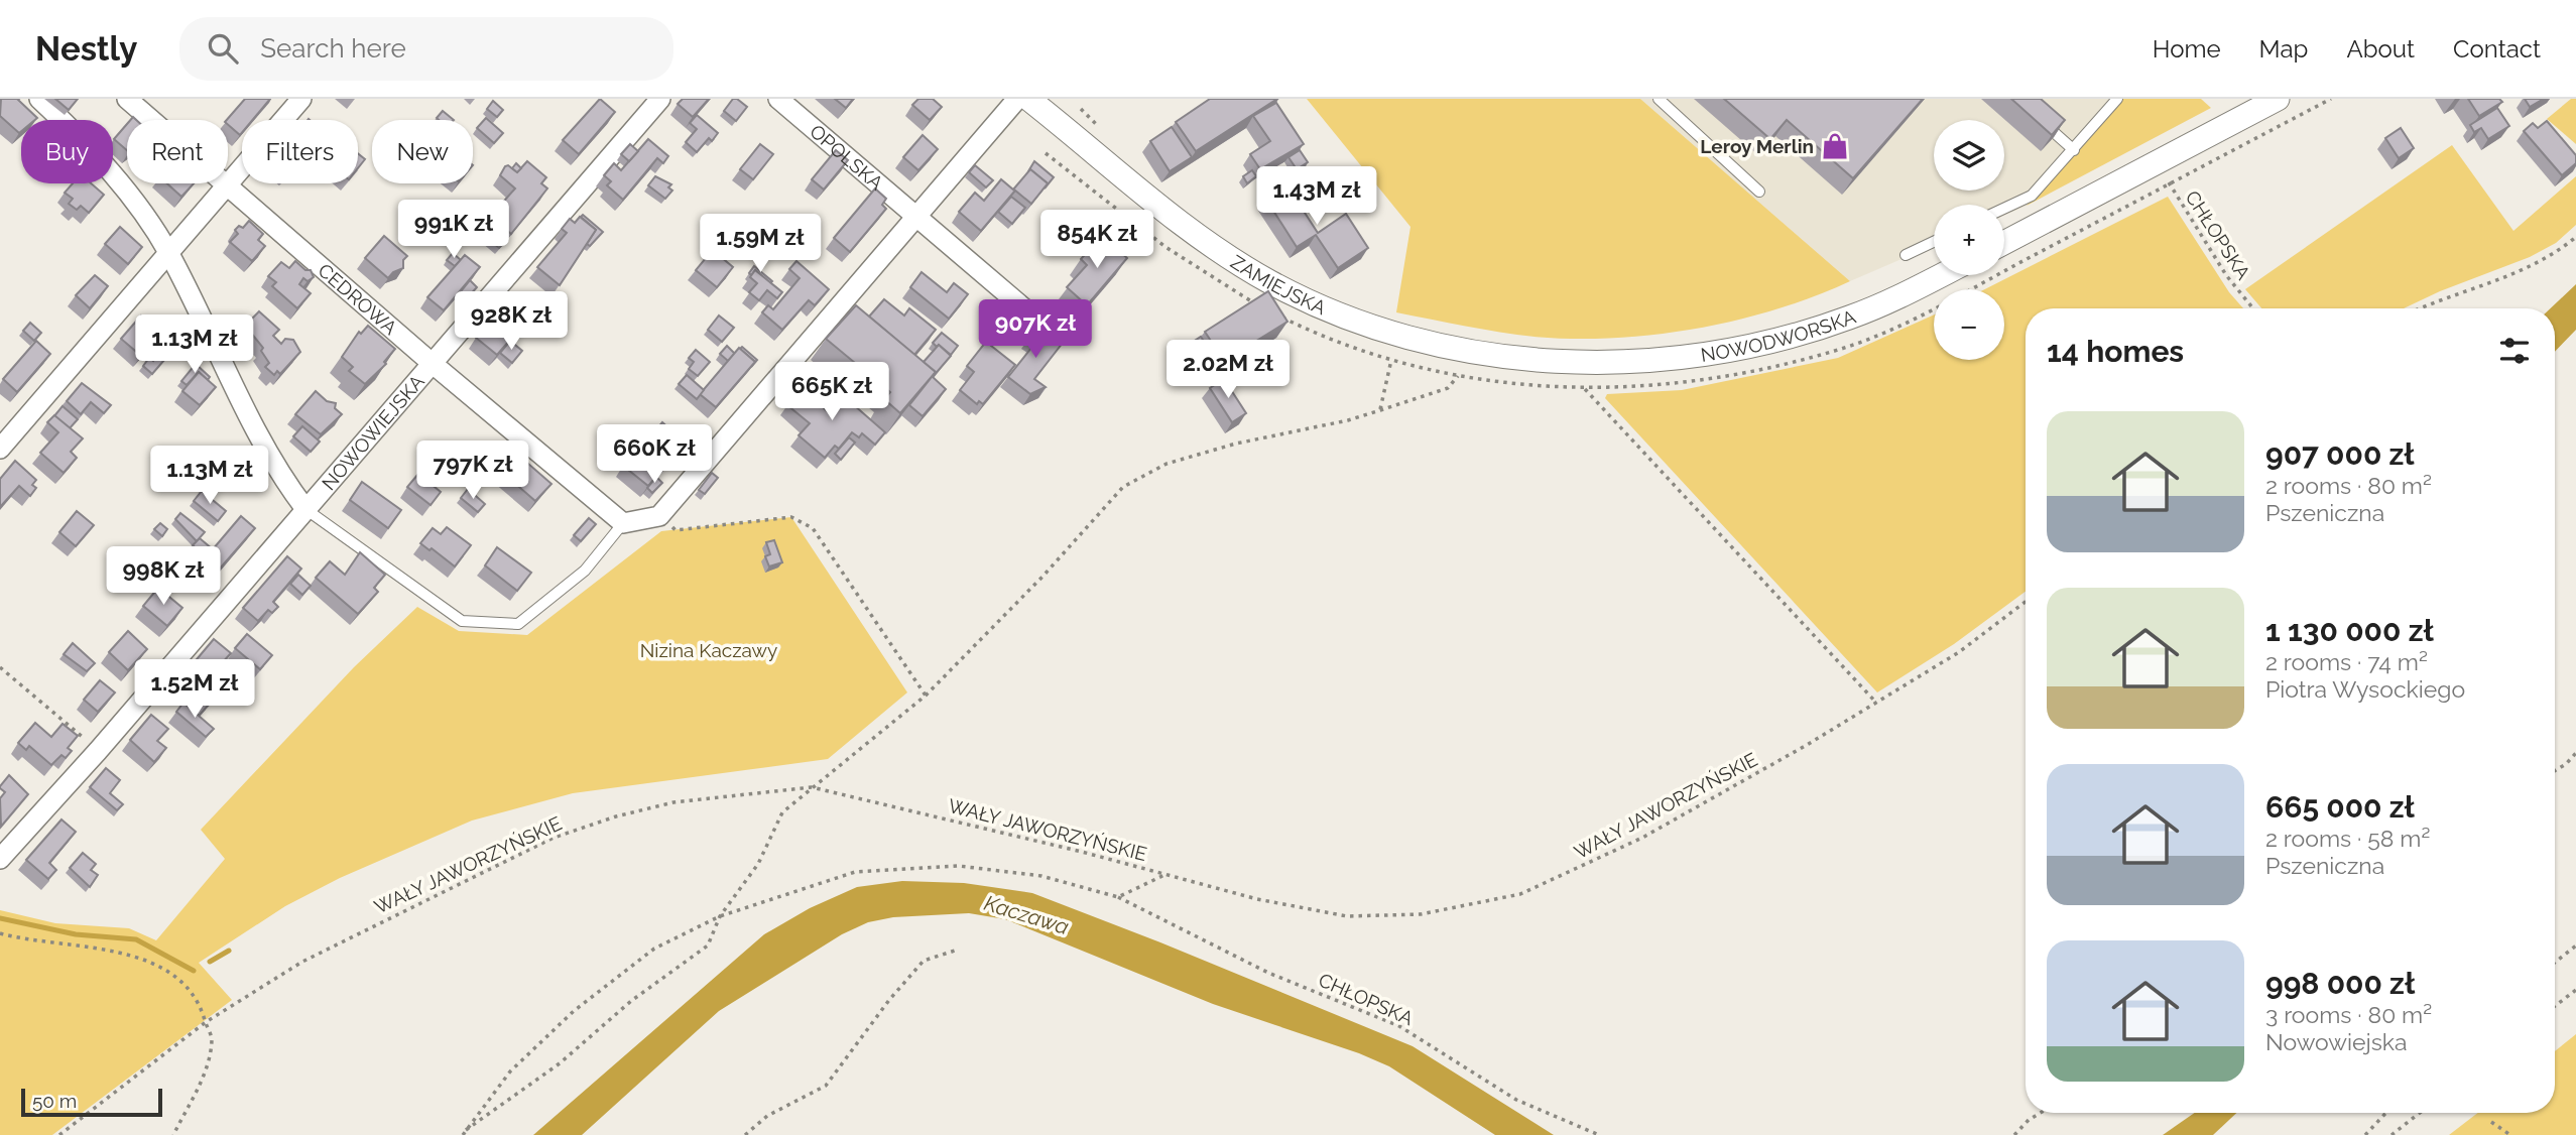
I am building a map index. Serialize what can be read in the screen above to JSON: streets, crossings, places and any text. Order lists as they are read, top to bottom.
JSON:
{
  "streets": {
    "street": [
      "OPOLSKA",
      "ZAMIEJSKA",
      "CEDROWA",
      "NOWODWORSKA",
      "NOWOWIEJSKA"
    ],
    "path": ["CHŁOPSKA", "WAŁY JAWORZYŃSKIE"]
  },
  "crossings": [
    ["ZAMIEJSKA", "NOWODWORSKA"],
    ["CEDROWA", "NOWOWIEJSKA"]
  ],
  "water": ["Kaczawa"],
  "parks": ["Nizina Kaczawy"],
  "places": {
    "shop": ["Leroy Merlin"]
  },
  "scale_bar": "50 m",
  "page": {
    "header": "Nestly",
    "search": "Search here",
    "nav": [
      "Home",
      "Map",
      "About",
      "Contact"
    ],
    "map_buttons": ["+", "−"],
    "chip": [
      "Buy",
      "Rent",
      "Filters",
      "New"
    ],
    "price": [
      "1.43M zł",
      "991K zł",
      "854K zł",
      "1.59M zł",
      "928K zł",
      "907K zł",
      "1.13M zł",
      "2.02M zł",
      "665K zł",
      "660K zł",
      "797K zł",
      "1.13M zł",
      "998K zł",
      "1.52M zł"
    ],
    "heading": "14 homes",
    "list": [
      {
        "name": "907 000 zł",
        "note": "2 rooms · 80 m² · Pszeniczna"
      },
      {
        "name": "1 130 000 zł",
        "note": "2 rooms · 74 m² · Piotra Wysockiego"
      },
      {
        "name": "665 000 zł",
        "note": "2 rooms · 58 m² · Pszeniczna"
      },
      {
        "name": "998 000 zł",
        "note": "3 rooms · 80 m² · Nowowiejska"
      }
    ],
    "scale": "50 m"
  }
}
